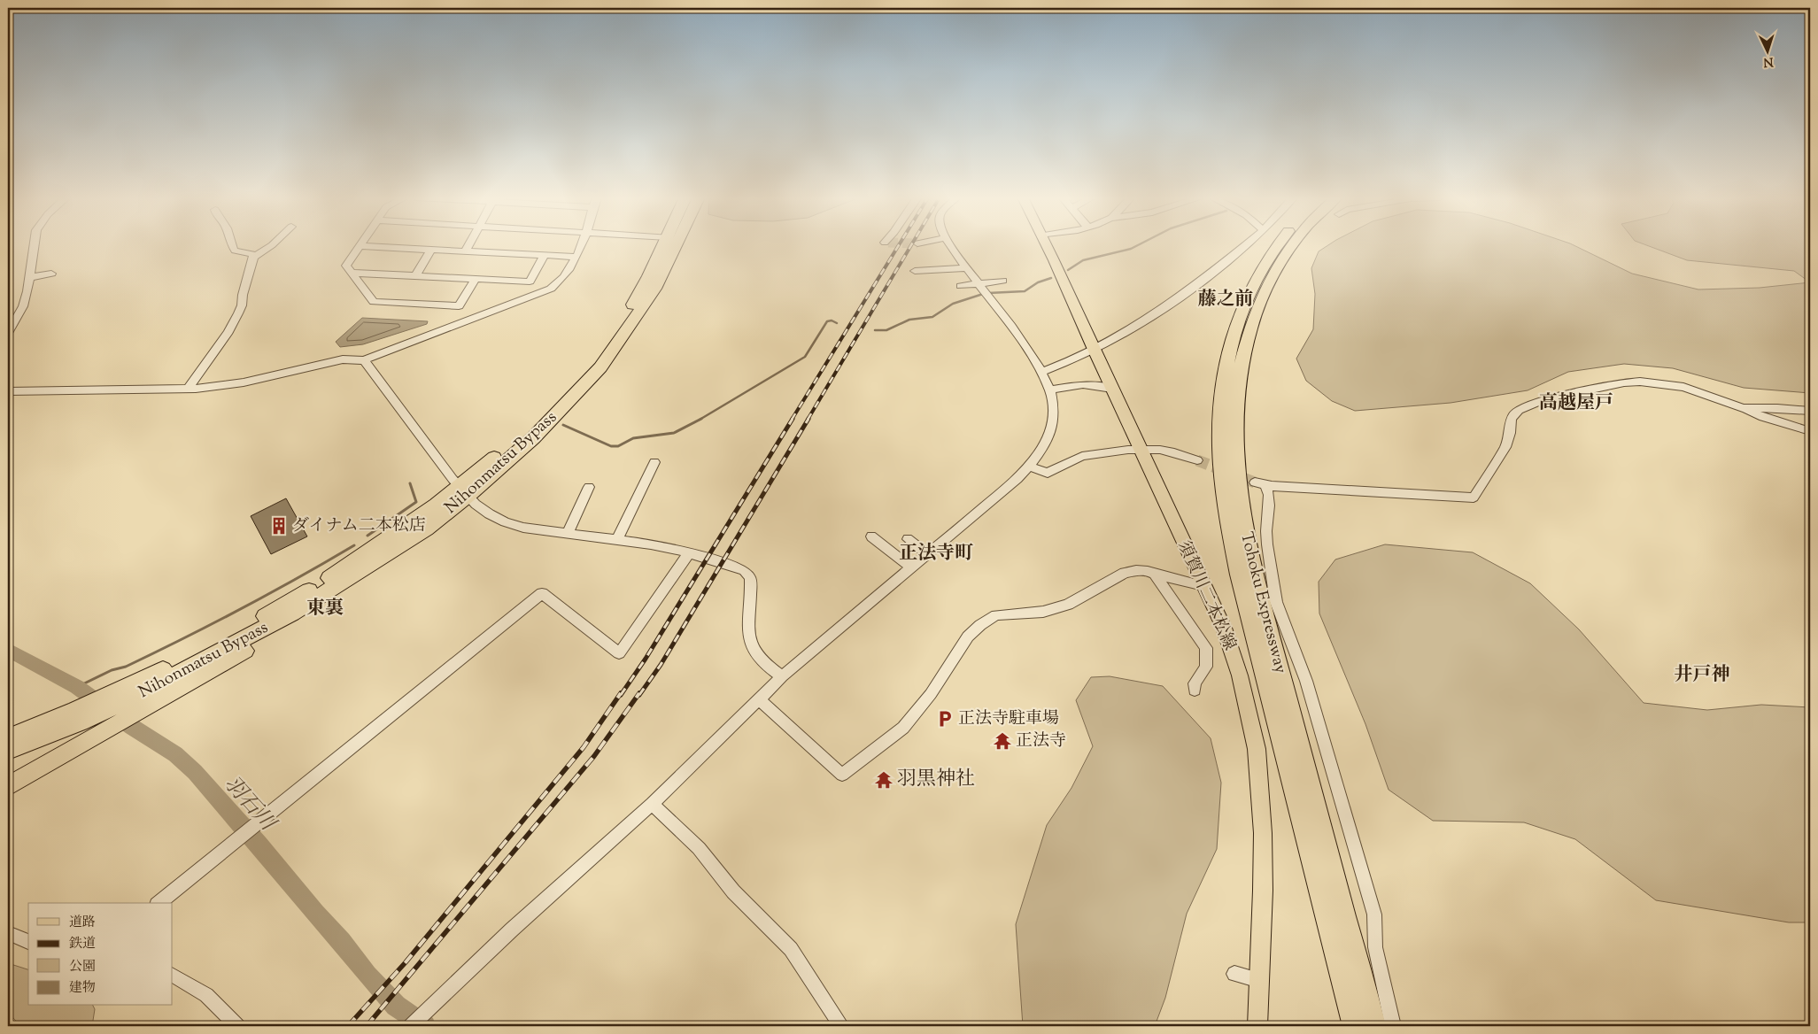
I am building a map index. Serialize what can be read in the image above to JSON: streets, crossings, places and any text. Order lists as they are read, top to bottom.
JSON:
{
  "streets": {
    "highway": ["Nihonmatsu Bypass", "Tohoku Expressway"],
    "main road": ["須賀川二本松線"]
  },
  "districts": [
    "藤之前",
    "高越屋戸",
    "正法寺町",
    "東裏",
    "井戸神"
  ],
  "water": ["羽石川"],
  "places": {
    "building": ["ダイナム二本松店"],
    "parking": ["正法寺駐車場"],
    "temple": ["正法寺", "羽黒神社"]
  },
  "legend": [
    "道路",
    "鉄道",
    "公園",
    "建物"
  ],
  "north": "bottom"
}
